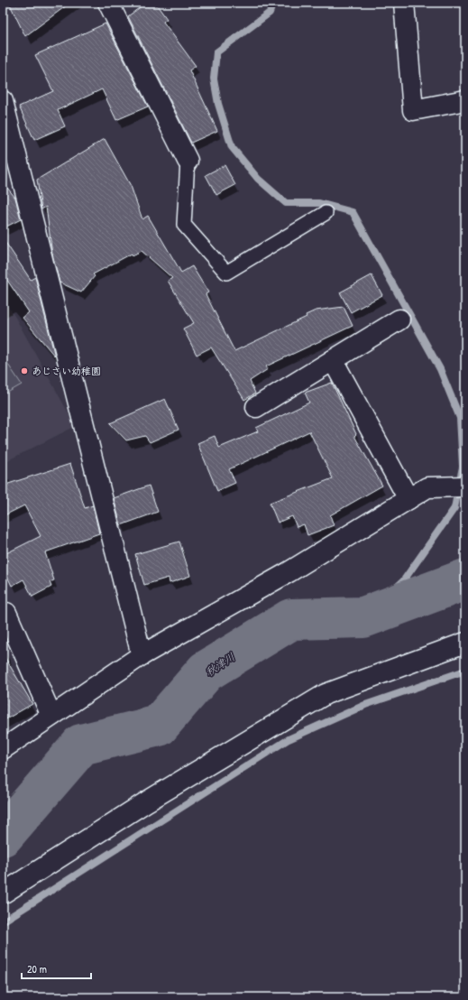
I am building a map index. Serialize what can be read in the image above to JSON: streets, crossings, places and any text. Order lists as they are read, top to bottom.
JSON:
{
  "water": ["秋津川"],
  "places": ["あじさい幼稚園"],
  "scale_bar": "20 m"
}
